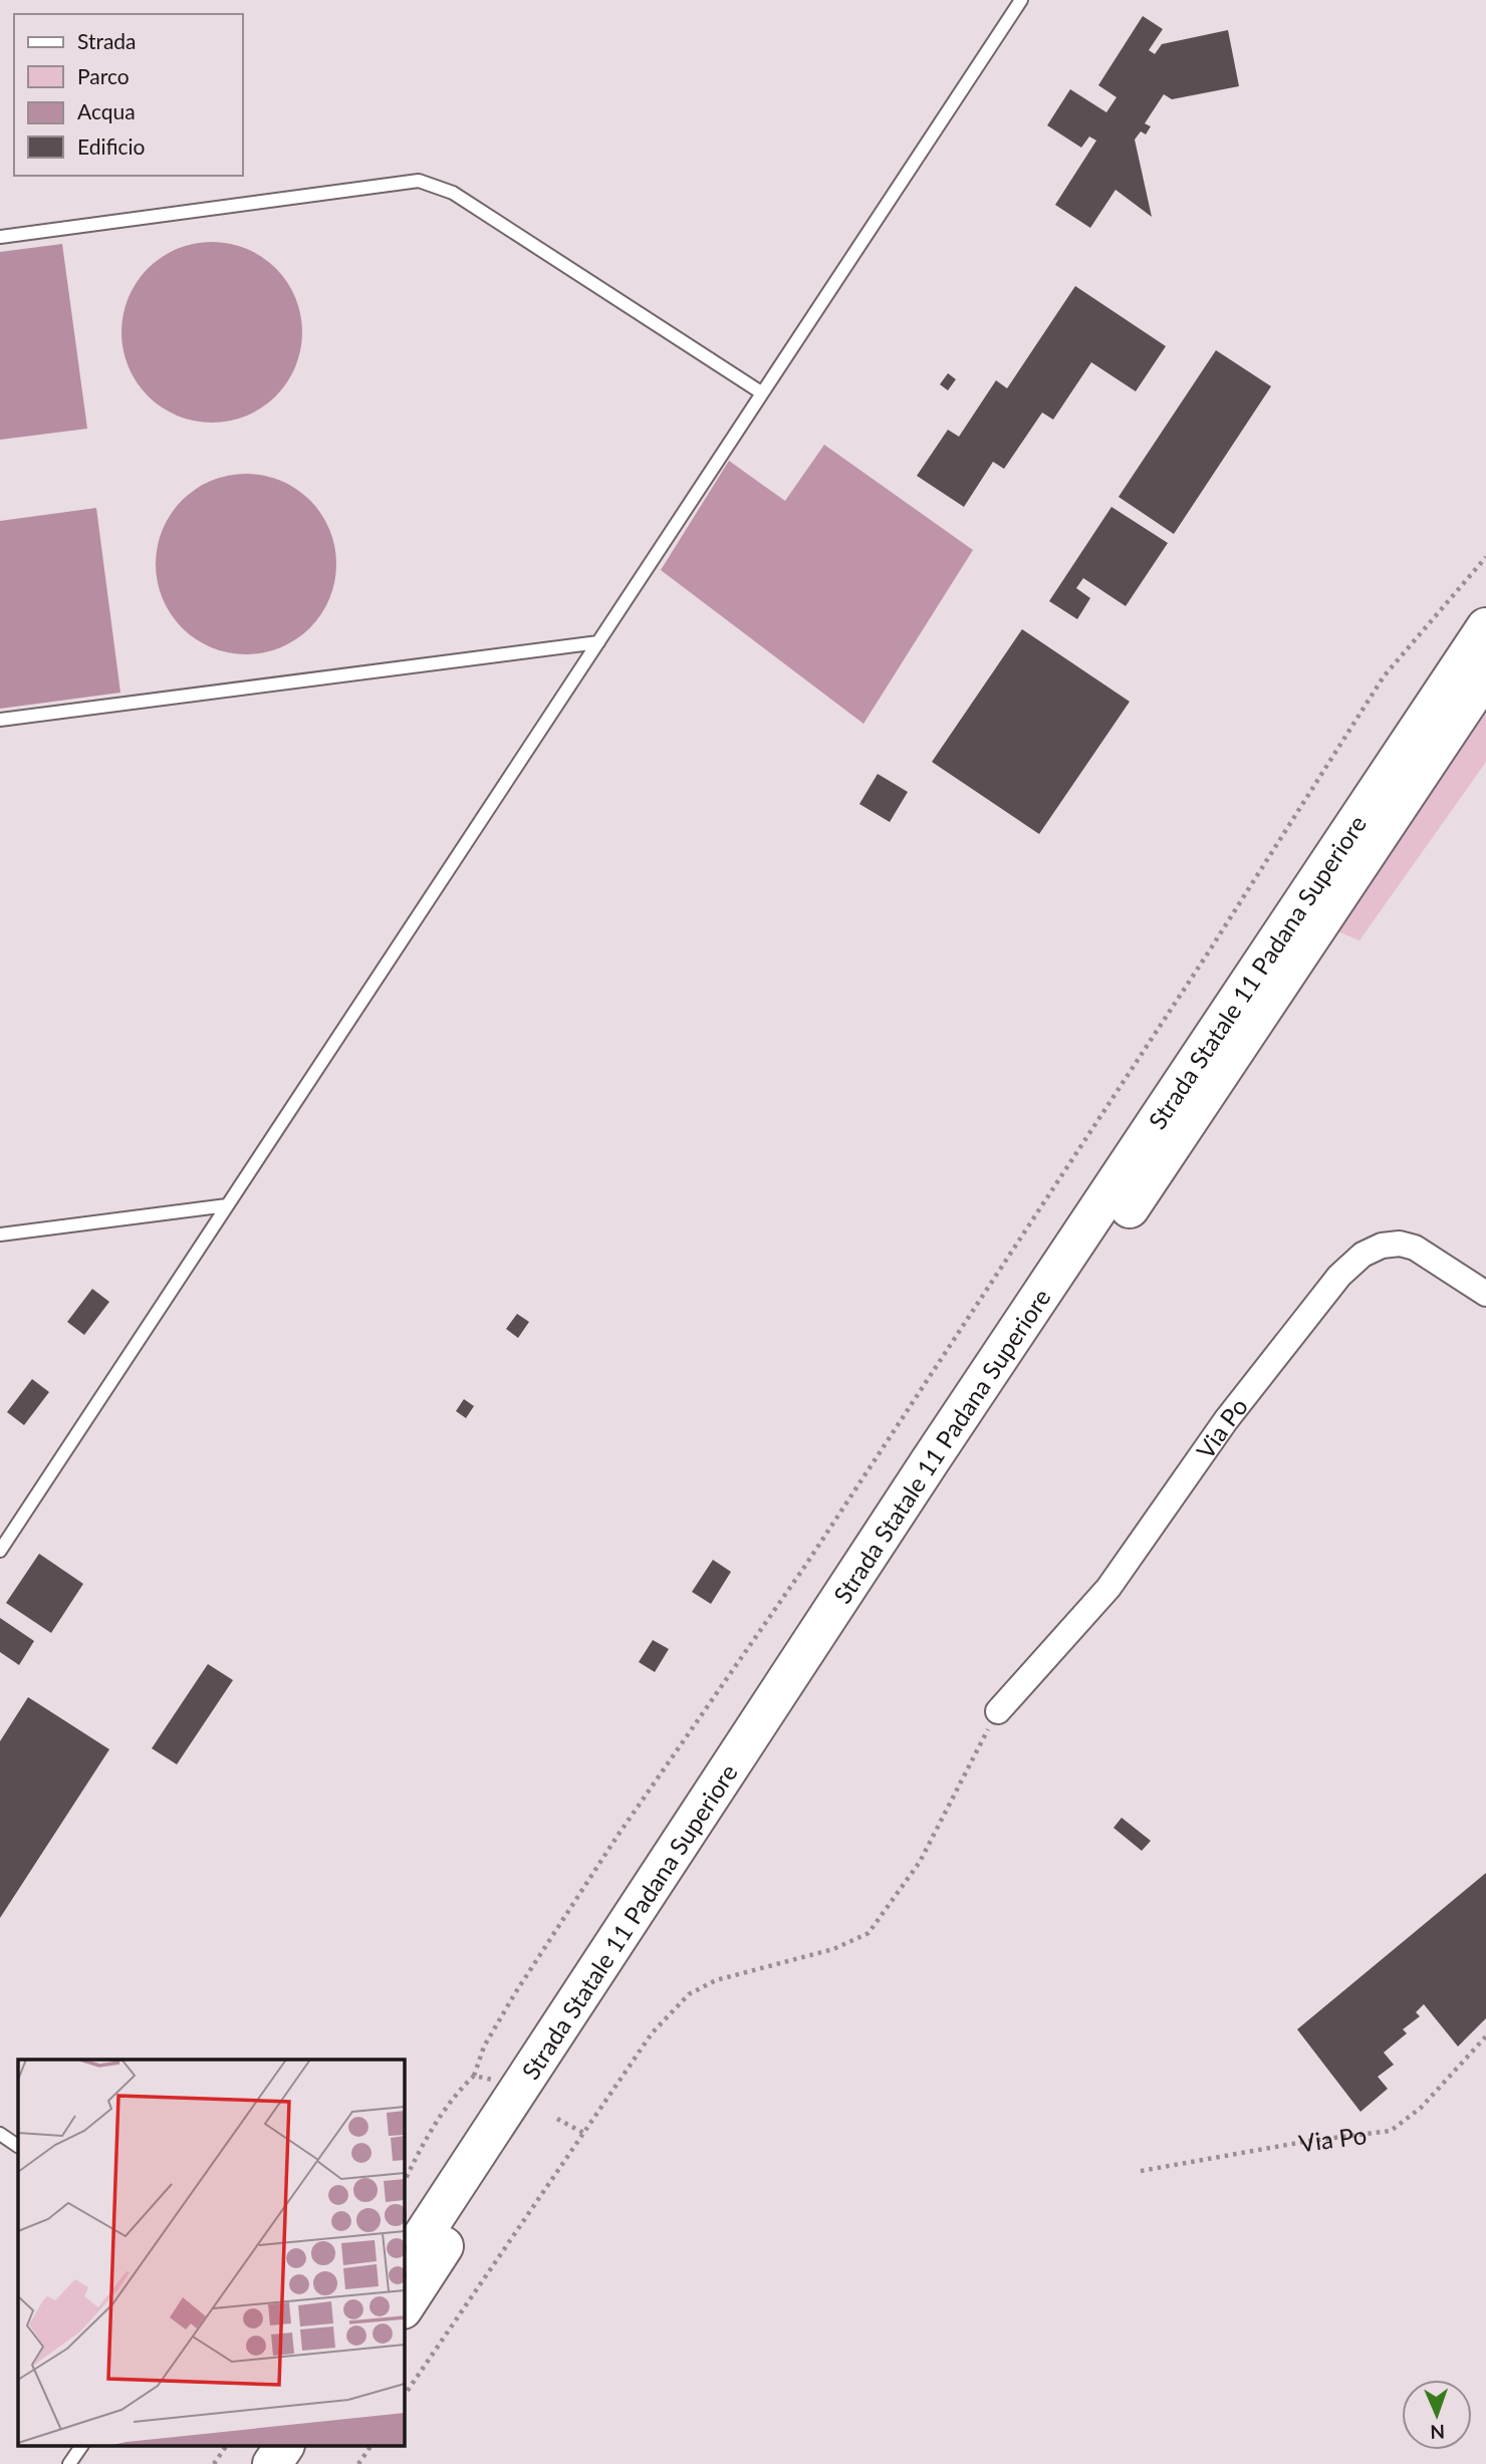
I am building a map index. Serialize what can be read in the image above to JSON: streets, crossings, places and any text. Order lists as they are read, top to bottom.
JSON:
{
  "streets": {
    "highway": ["Strada Statale 11 Padana Superiore"],
    "street": ["Via Po"]
  },
  "legend": [
    "Strada",
    "Parco",
    "Acqua",
    "Edificio"
  ],
  "north": "bottom"
}
